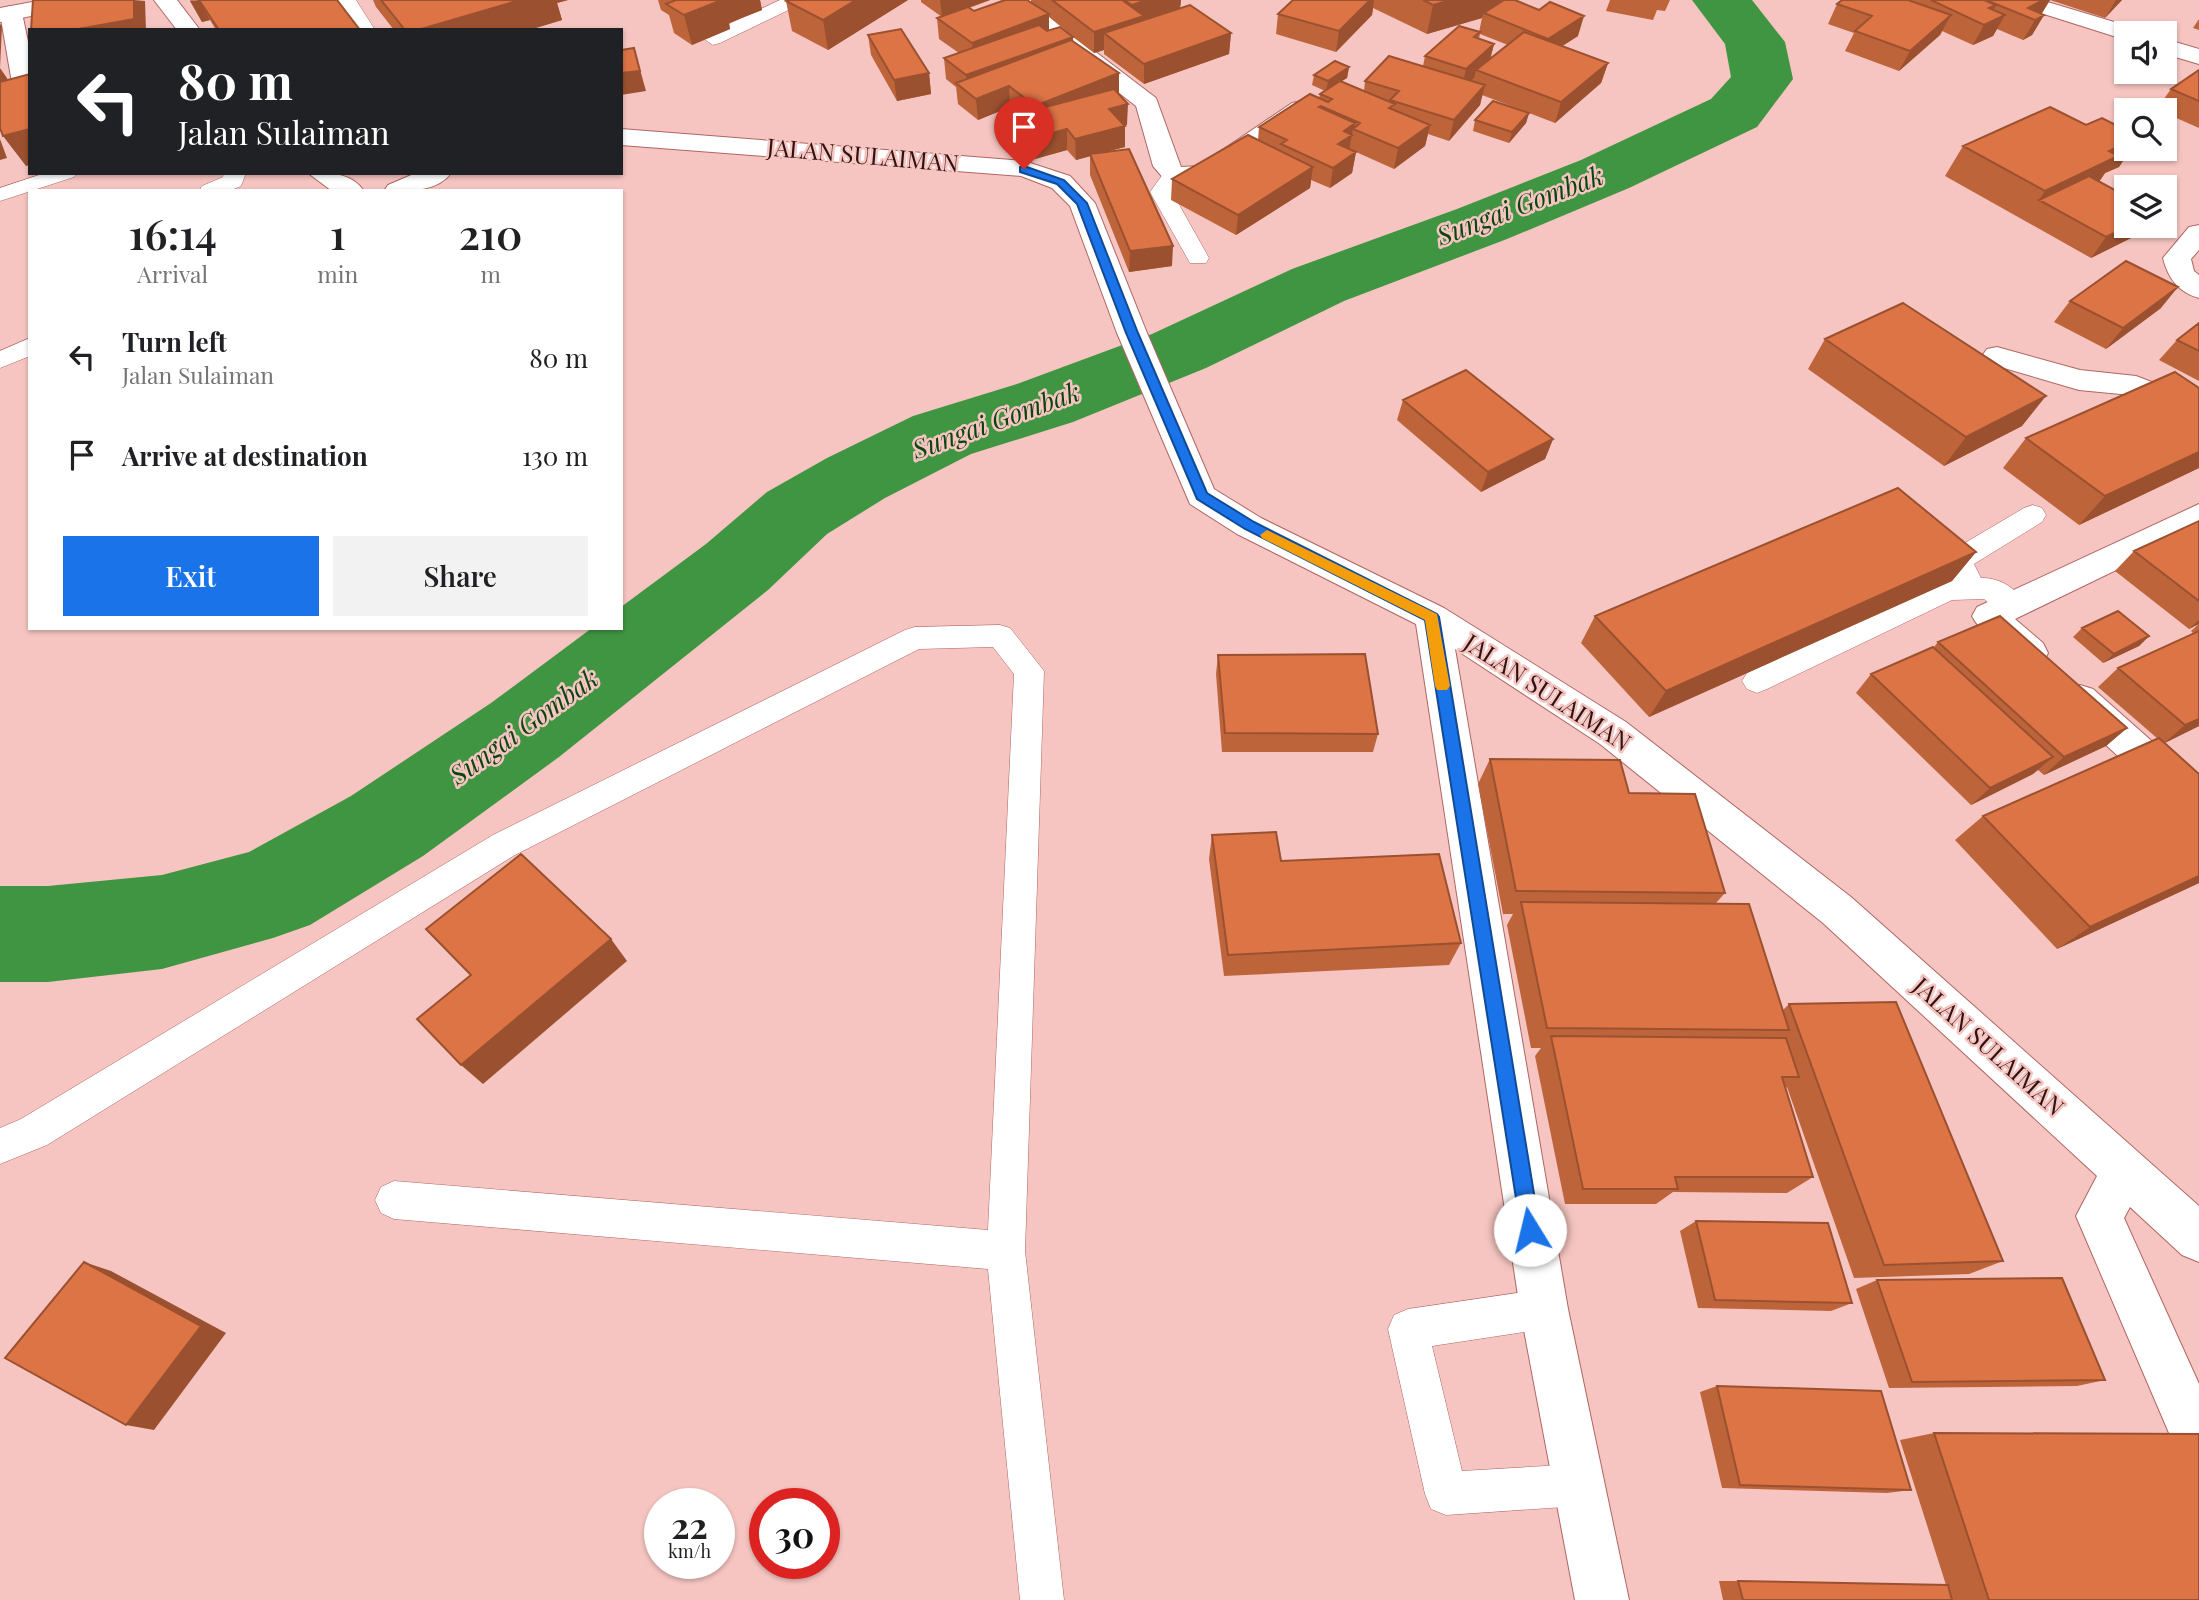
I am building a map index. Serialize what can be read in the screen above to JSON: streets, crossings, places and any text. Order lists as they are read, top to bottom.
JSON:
{
  "streets": {
    "street": ["JALAN SULAIMAN"]
  },
  "water": ["Sungai Gombak"],
  "page": {
    "turn": ["80 m", "Jalan Sulaiman"],
    "eta": [
      "16:14",
      "Arrival",
      "1",
      "min",
      "210",
      "m"
    ],
    "list": [
      {
        "name": "Turn left",
        "note": "Jalan Sulaiman",
        "value": "80 m"
      },
      {
        "name": "Arrive at destination",
        "value": "130 m"
      }
    ],
    "buttons": ["Exit", "Share"],
    "speed": "22 km/h",
    "limit": "30"
  }
}
